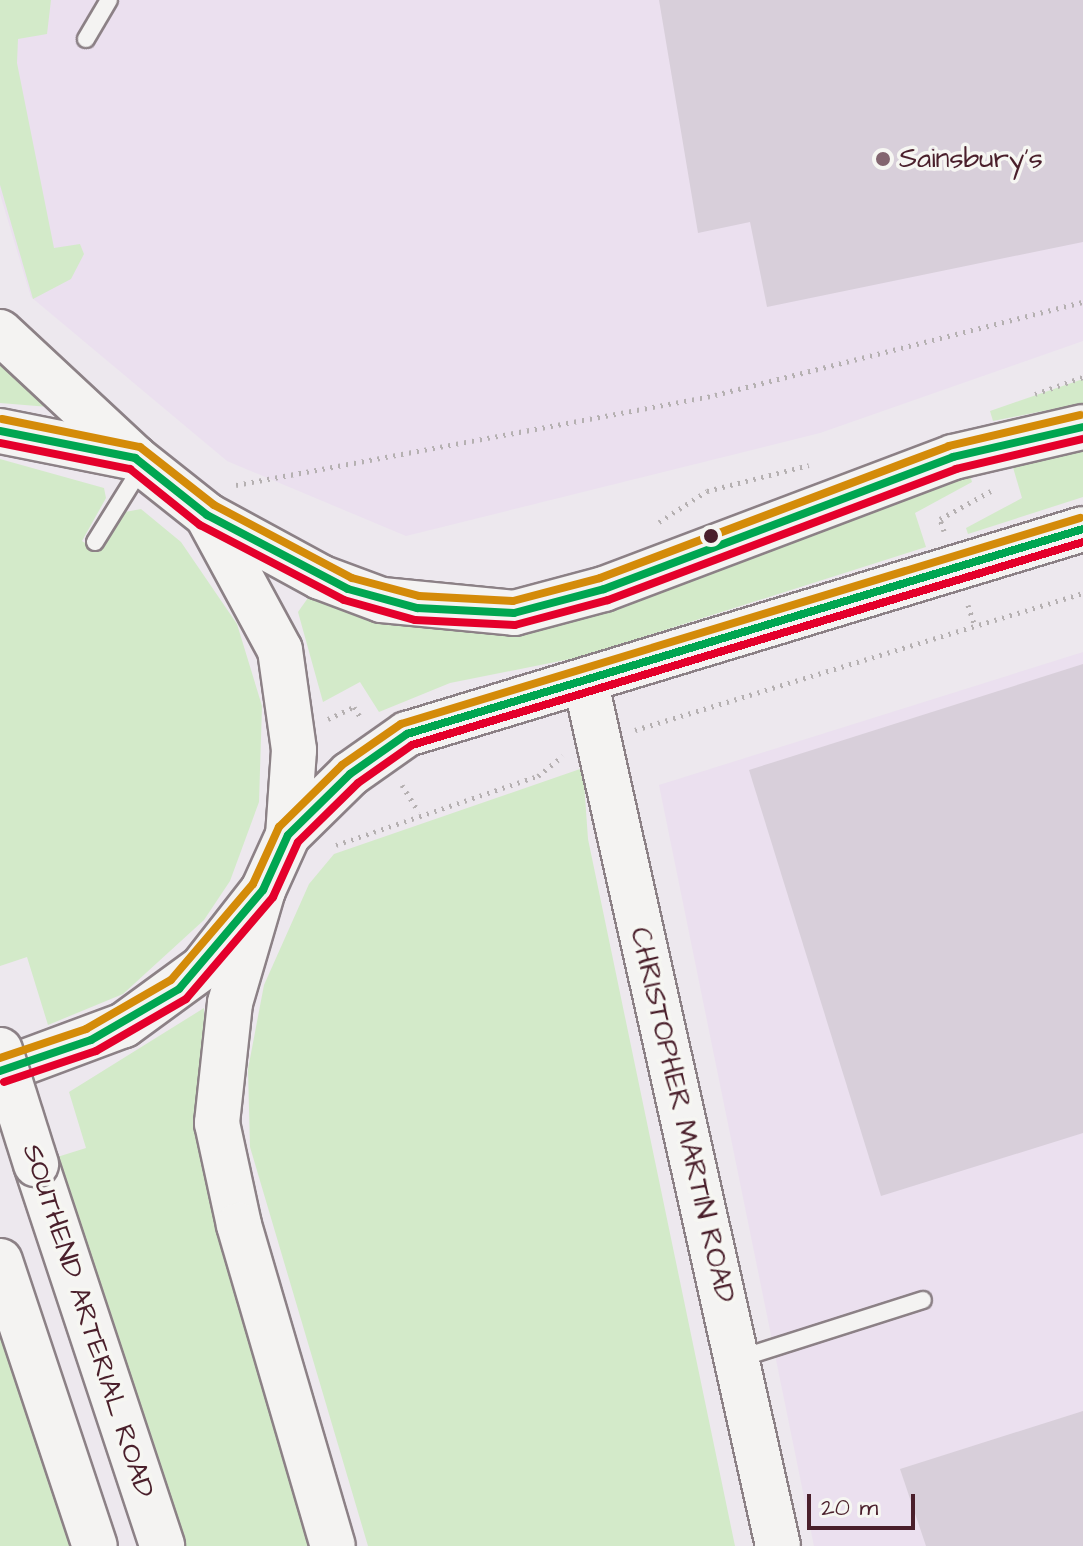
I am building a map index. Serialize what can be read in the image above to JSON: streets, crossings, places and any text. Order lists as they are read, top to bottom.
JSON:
{
  "streets": {
    "main road": ["CHRISTOPHER MARTIN ROAD", "SOUTHEND ARTERIAL ROAD"]
  },
  "places": ["Sainsbury's"],
  "scale_bar": "20 m"
}
